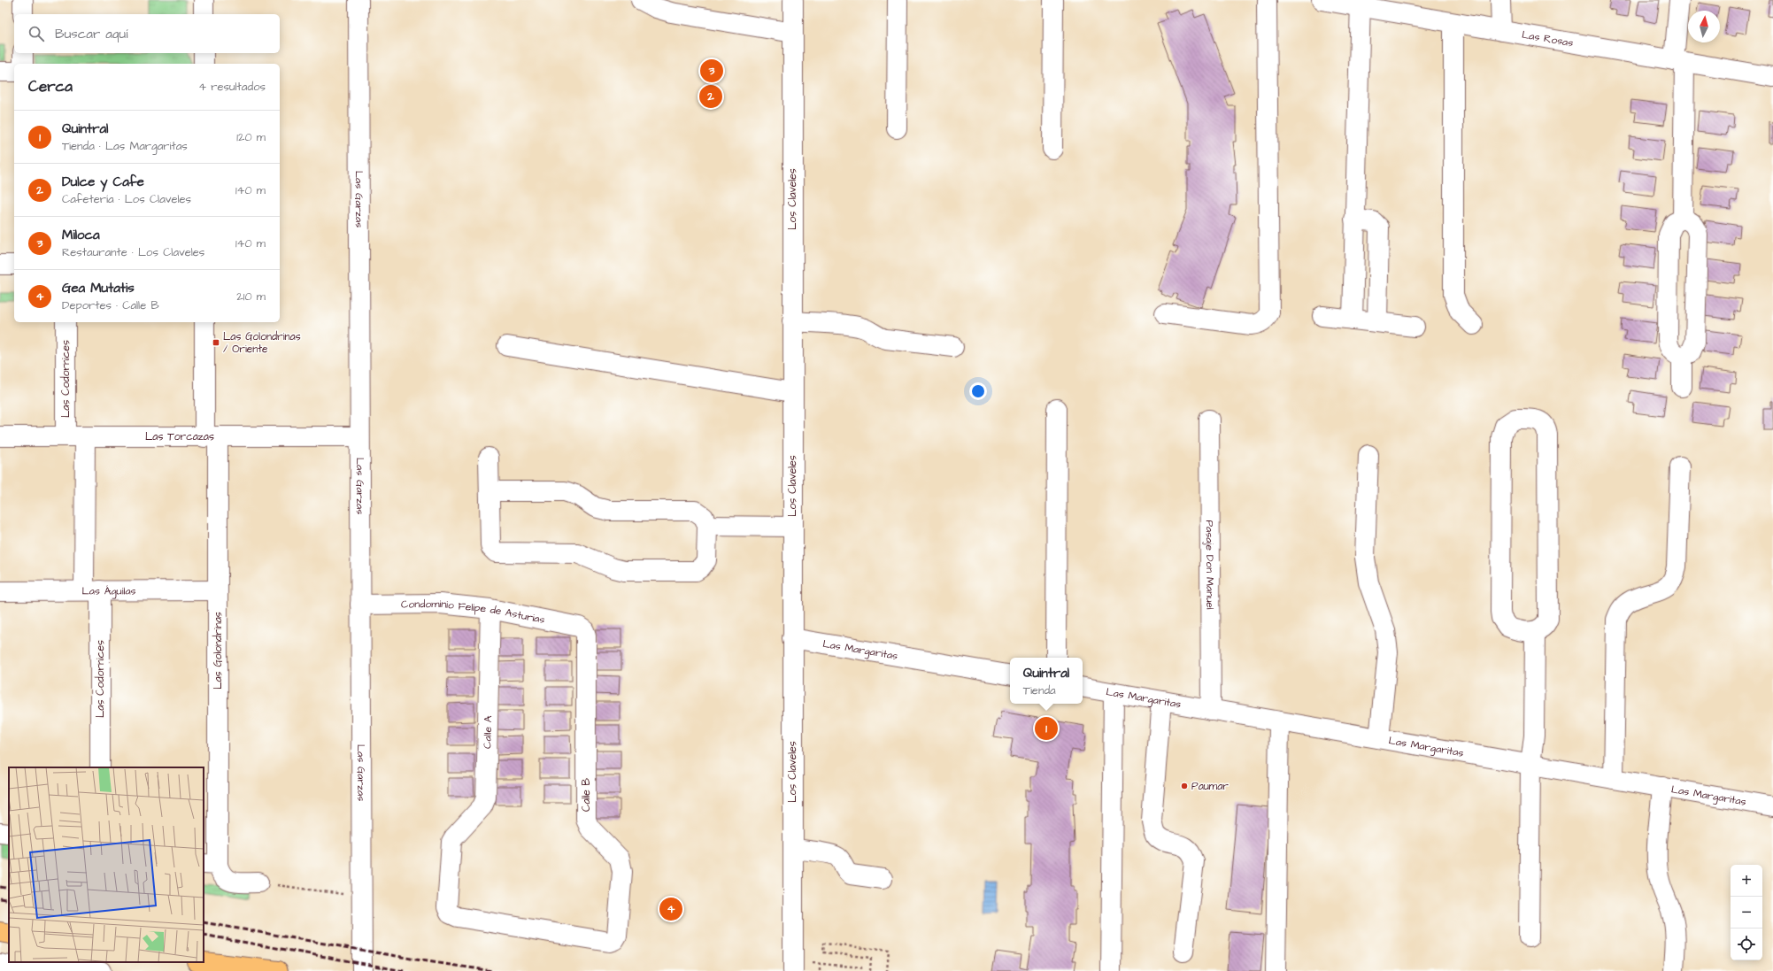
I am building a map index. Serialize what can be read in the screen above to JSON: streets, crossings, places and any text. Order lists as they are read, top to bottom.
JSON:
{
  "streets": {
    "street": [
      "Las Rosas",
      "Las Garzas",
      "Los Claveles",
      "Las Codornices",
      "Las Torcazas",
      "Pasaje Don Manuel",
      "Las Águilas",
      "Condominio Felipe de Asturias",
      "Las Margaritas",
      "Las Golondrinas",
      "Calle A",
      "Calle B"
    ]
  },
  "crossings": [
    ["Las Garzas", "Las Torcazas"],
    ["Las Garzas", "Condominio Felipe de Asturias"],
    ["Los Claveles", "Las Margaritas"],
    ["Las Codornices", "Las Torcazas"],
    ["Las Codornices", "Las Águilas"],
    ["Las Torcazas", "Las Golondrinas"],
    ["Pasaje Don Manuel", "Las Margaritas"],
    ["Las Águilas", "Las Golondrinas"],
    ["Condominio Felipe de Asturias", "Calle A"],
    ["Condominio Felipe de Asturias", "Calle B"],
    ["Calle A", "Calle B"]
  ],
  "places": {
    "transit": ["Las Golondrinas / Oriente"],
    "other": ["Paumar"]
  },
  "north": "top",
  "page": {
    "search": "Buscar aquí",
    "pins": [
      "3",
      "2",
      "1",
      "4"
    ],
    "heading": ["Cerca", "4 resultados"],
    "list": [
      {
        "mark": "1",
        "name": "Quintral",
        "note": "Tienda · Las Margaritas",
        "value": "120 m"
      },
      {
        "mark": "2",
        "name": "Dulce y Cafe",
        "note": "Cafetería · Los Claveles",
        "value": "140 m"
      },
      {
        "mark": "3",
        "name": "Miloca",
        "note": "Restaurante · Los Claveles",
        "value": "140 m"
      },
      {
        "mark": "4",
        "name": "Gea Mutatis",
        "note": "Deportes · Calle B",
        "value": "210 m"
      }
    ],
    "popup": ["Quintral", "Tienda"],
    "map_buttons": ["+", "−"]
  }
}
